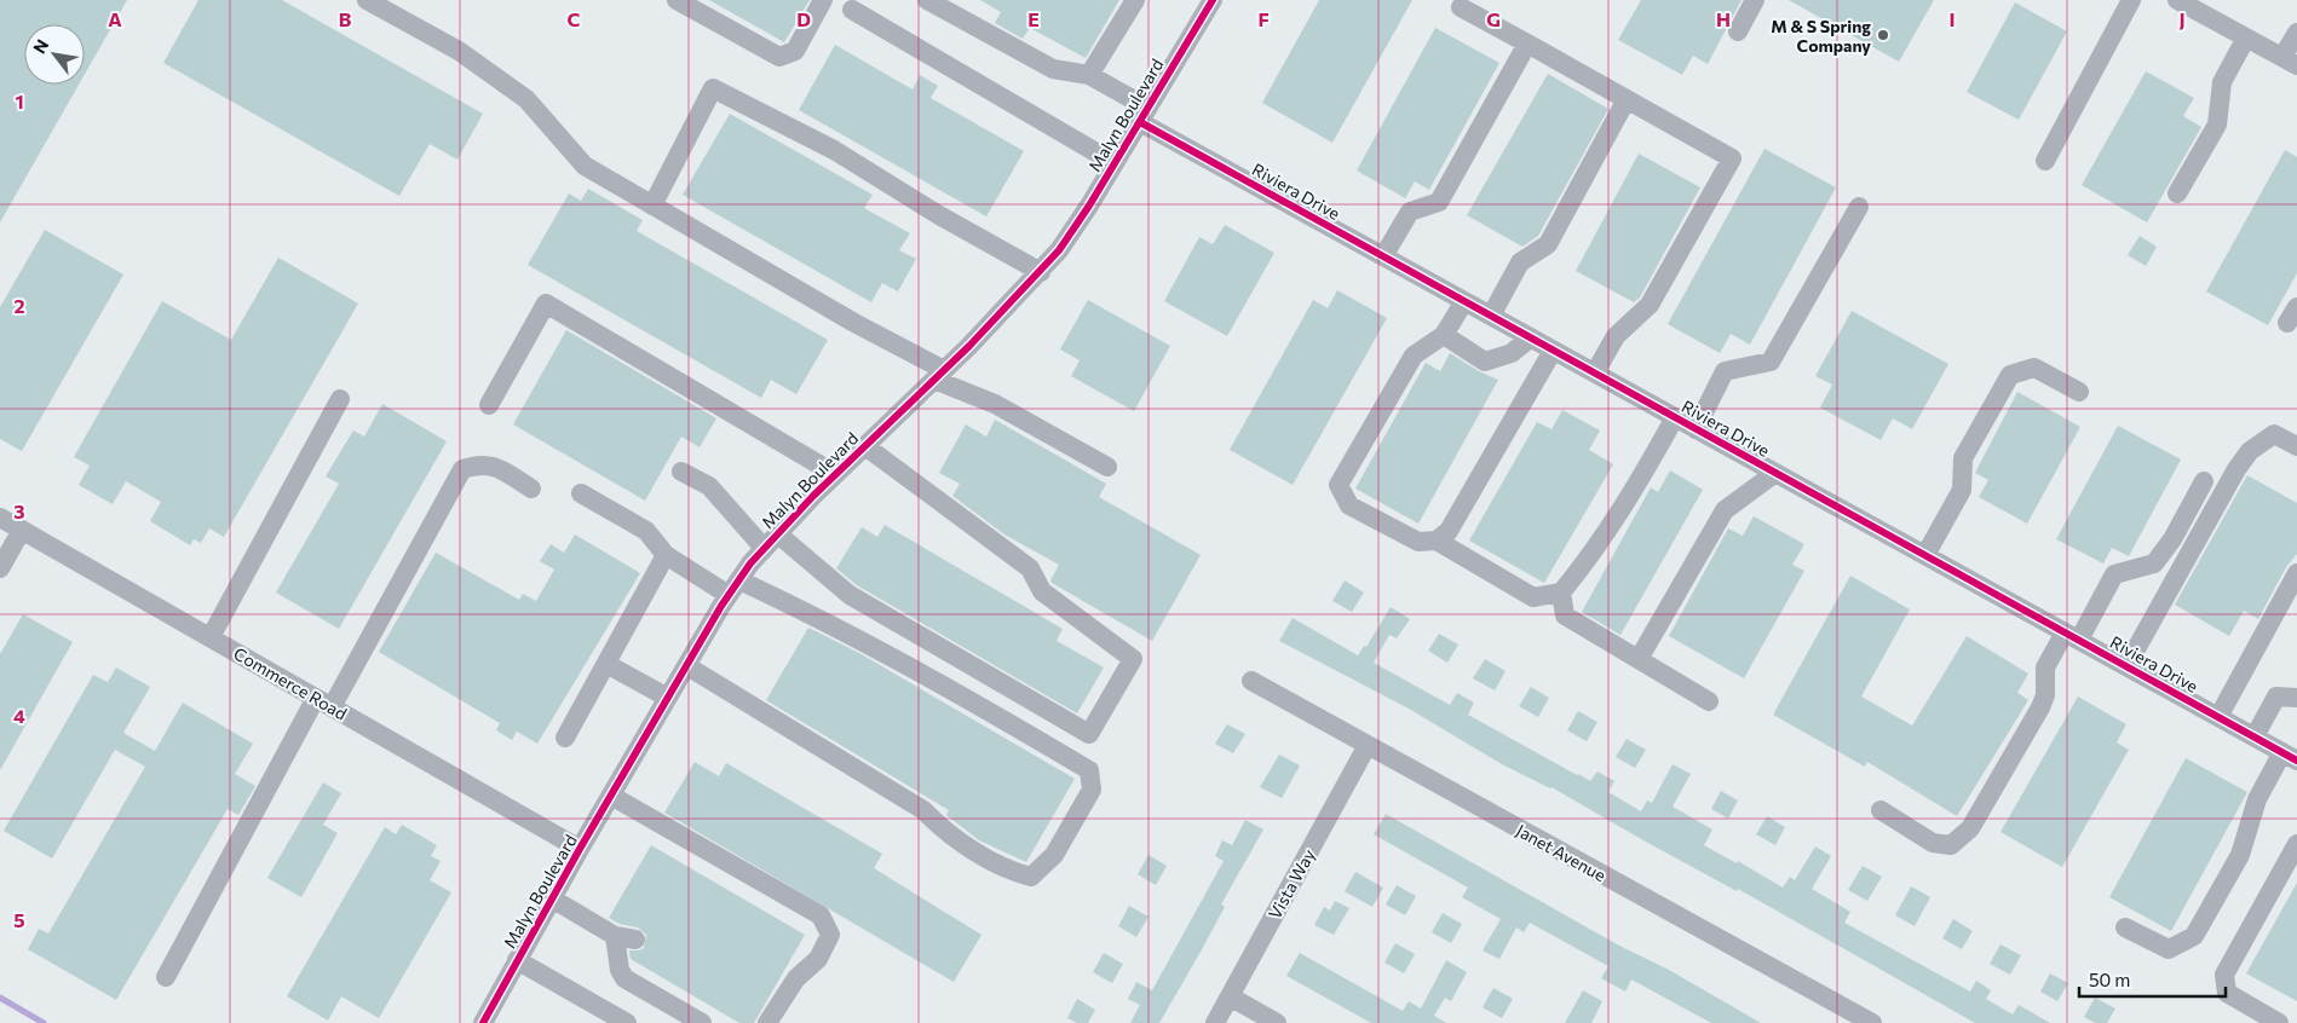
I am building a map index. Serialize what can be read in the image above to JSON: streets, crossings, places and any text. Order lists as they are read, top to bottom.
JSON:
{
  "streets": {
    "street": [
      "Malyn Boulevard",
      "Riviera Drive",
      "Commerce Road",
      "Janet Avenue",
      "Vista Way"
    ]
  },
  "crossings": [
    ["Malyn Boulevard", "Riviera Drive"],
    ["Malyn Boulevard", "Commerce Road"],
    ["Janet Avenue", "Vista Way"]
  ],
  "places": ["M & S Spring Company"],
  "scale_bar": "50 m",
  "north": "top left",
  "grid": {
    "columns": [
      "A",
      "B",
      "C",
      "D",
      "E",
      "F",
      "G",
      "H",
      "I",
      "J"
    ],
    "rows": [
      "1",
      "2",
      "3",
      "4",
      "5"
    ]
  }
}
